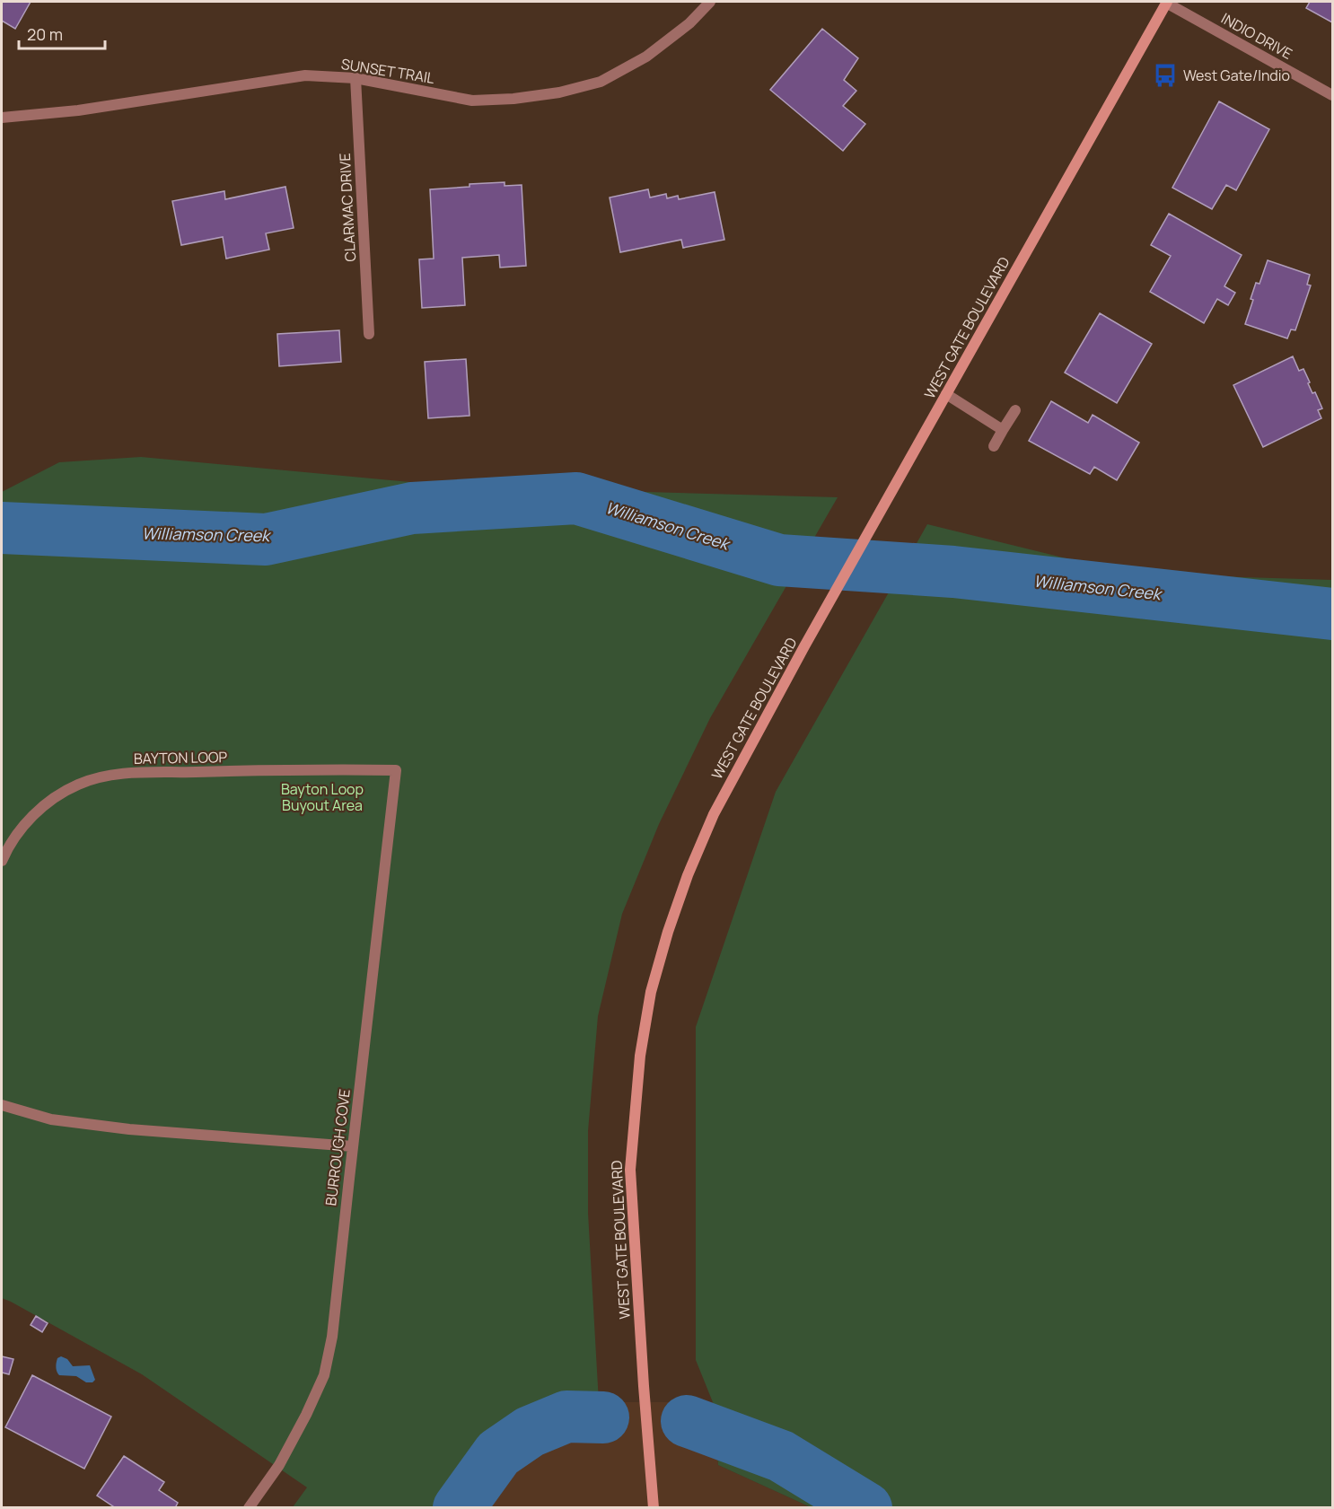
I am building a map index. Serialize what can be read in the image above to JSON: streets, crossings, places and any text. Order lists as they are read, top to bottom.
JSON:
{
  "streets": {
    "main road": ["WEST GATE BOULEVARD"],
    "street": [
      "INDIO DRIVE",
      "SUNSET TRAIL",
      "CLARMAC DRIVE",
      "BAYTON LOOP",
      "BURROUGH COVE"
    ]
  },
  "crossings": [
    ["INDIO DRIVE", "WEST GATE BOULEVARD"],
    ["SUNSET TRAIL", "CLARMAC DRIVE"],
    ["BAYTON LOOP", "BURROUGH COVE"]
  ],
  "water": ["Williamson Creek"],
  "parks": ["Bayton Loop Buyout Area"],
  "places": {
    "bus stop": ["West Gate/Indio"]
  },
  "scale_bar": "20 m"
}
